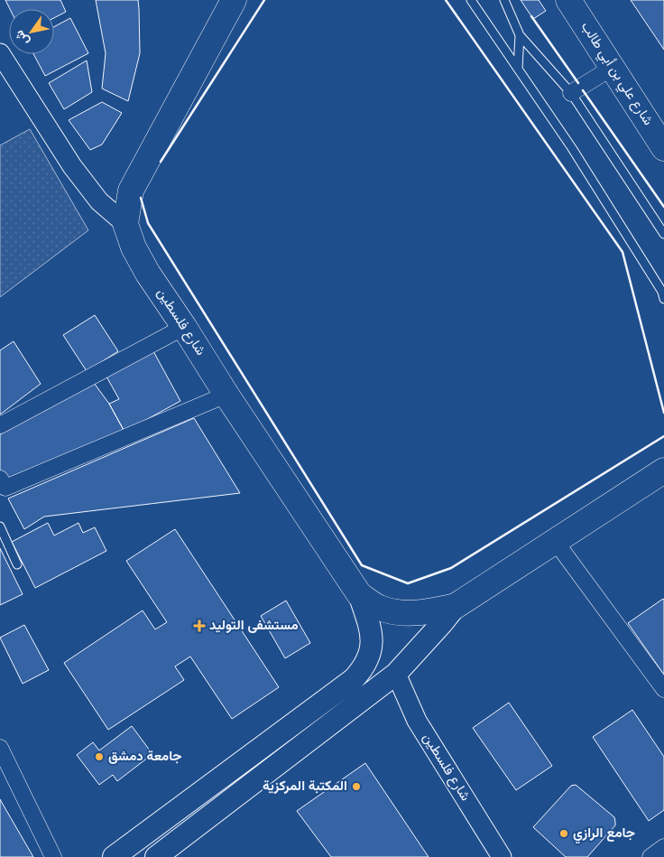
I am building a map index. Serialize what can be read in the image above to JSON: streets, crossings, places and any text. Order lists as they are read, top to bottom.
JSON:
{
  "streets": {
    "highway": ["شارع علي بن أبي طالب", "شارع فلسطين"]
  },
  "places": {
    "health": ["مستشفى التوليد"],
    "other": ["جامعة دمشق", "المكتبة المركزية", "جامع الرازي"]
  },
  "north": "bottom left"
}
